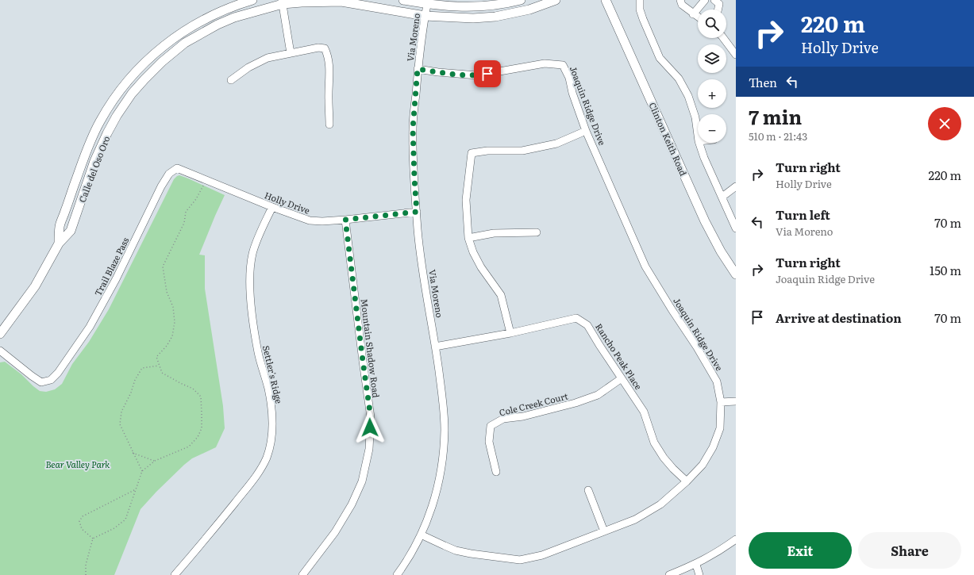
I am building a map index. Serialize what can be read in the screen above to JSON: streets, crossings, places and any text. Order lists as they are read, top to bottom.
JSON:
{
  "streets": {
    "main road": ["Clinton Keith Road", "Calle del Oso Oro"],
    "street": [
      "Via Moreno",
      "Joaquin Ridge Drive",
      "Holly Drive",
      "Trail Blaze Pass",
      "Mountain Shadow Road",
      "Rancho Peak Place",
      "Settler's Ridge",
      "Cole Creek Court"
    ]
  },
  "crossings": [
    ["Via Moreno", "Joaquin Ridge Drive"],
    ["Via Moreno", "Calle del Oso Oro"],
    ["Via Moreno", "Holly Drive"],
    ["Via Moreno", "Rancho Peak Place"],
    ["Joaquin Ridge Drive", "Rancho Peak Place"],
    ["Holly Drive", "Trail Blaze Pass"],
    ["Holly Drive", "Mountain Shadow Road"],
    ["Holly Drive", "Settler's Ridge"],
    ["Rancho Peak Place", "Cole Creek Court"]
  ],
  "parks": ["Bear Valley Park"],
  "page": {
    "turn": ["220 m", "Holly Drive"],
    "map_buttons": ["+", "−"],
    "then": "Then",
    "heading": ["7 min", "510 m · 21:43"],
    "list": [
      {
        "name": "Turn right",
        "note": "Holly Drive",
        "value": "220 m"
      },
      {
        "name": "Turn left",
        "note": "Via Moreno",
        "value": "70 m"
      },
      {
        "name": "Turn right",
        "note": "Joaquin Ridge Drive",
        "value": "150 m"
      },
      {
        "name": "Arrive at destination",
        "value": "70 m"
      }
    ],
    "buttons": ["Exit", "Share"]
  }
}
